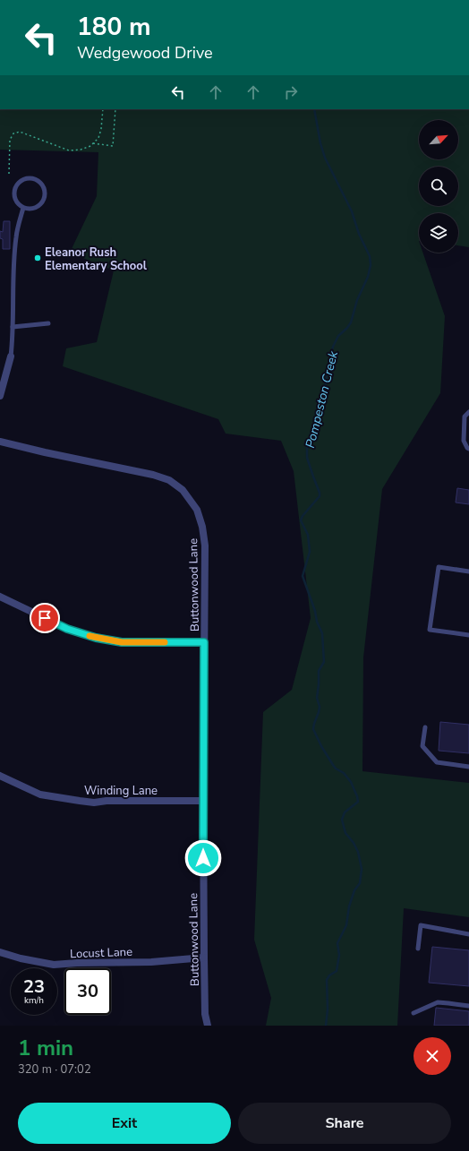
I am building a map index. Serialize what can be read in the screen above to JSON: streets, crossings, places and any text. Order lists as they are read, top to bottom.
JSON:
{
  "streets": {
    "street": ["Buttonwood Lane", "Winding Lane", "Locust Lane"]
  },
  "crossings": [
    ["Buttonwood Lane", "Winding Lane"],
    ["Buttonwood Lane", "Locust Lane"]
  ],
  "water": ["Pompeston Creek"],
  "places": ["Eleanor Rush Elementary School"],
  "north": "top right",
  "page": {
    "turn": ["180 m", "Wedgewood Drive"],
    "speed": "23 km/h",
    "limit": "30",
    "heading": ["1 min", "320 m · 07:02"],
    "buttons": ["Exit", "Share"]
  }
}
